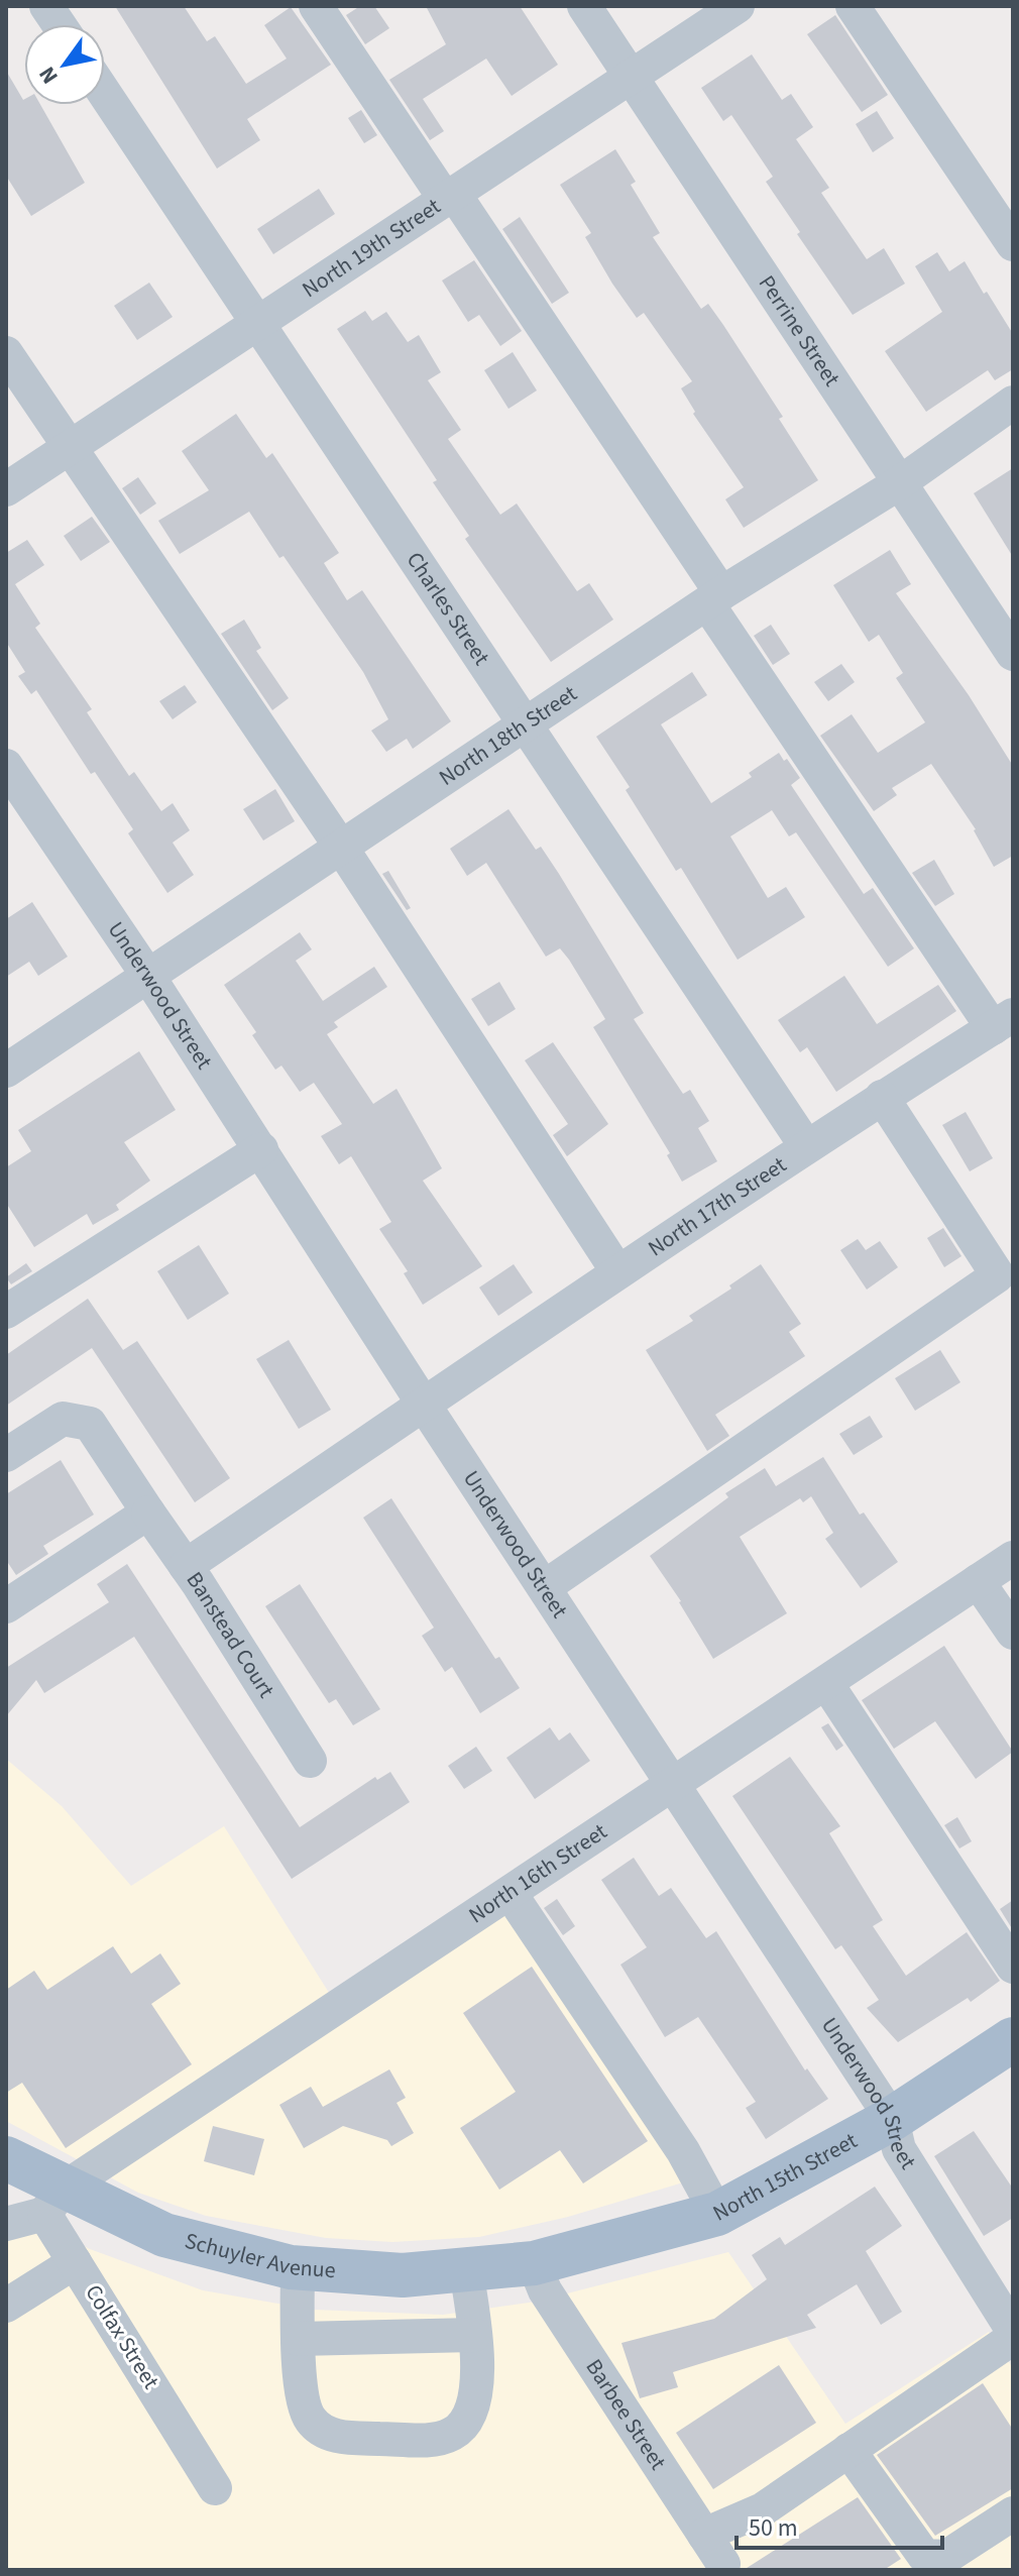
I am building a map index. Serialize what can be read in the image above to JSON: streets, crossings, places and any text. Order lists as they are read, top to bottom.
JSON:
{
  "streets": {
    "main road": ["North 15th Street", "Schuyler Avenue"],
    "street": [
      "North 19th Street",
      "Perrine Street",
      "Charles Street",
      "North 18th Street",
      "Underwood Street",
      "North 17th Street",
      "Banstead Court",
      "North 16th Street",
      "Colfax Street",
      "Barbee Street"
    ]
  },
  "crossings": [
    ["North 19th Street", "Perrine Street"],
    ["North 19th Street", "Charles Street"],
    ["Perrine Street", "North 18th Street"],
    ["Charles Street", "North 18th Street"],
    ["Charles Street", "North 17th Street"],
    ["North 18th Street", "Underwood Street"],
    ["Underwood Street", "North 17th Street"],
    ["Underwood Street", "North 16th Street"],
    ["Underwood Street", "North 15th Street"],
    ["North 17th Street", "Banstead Court"],
    ["North 16th Street", "Schuyler Avenue"],
    ["North 16th Street", "Colfax Street"],
    ["North 15th Street", "Schuyler Avenue"],
    ["North 15th Street", "Barbee Street"],
    ["Schuyler Avenue", "Colfax Street"],
    ["Schuyler Avenue", "Barbee Street"]
  ],
  "scale_bar": "50 m",
  "north": "bottom left"
}
